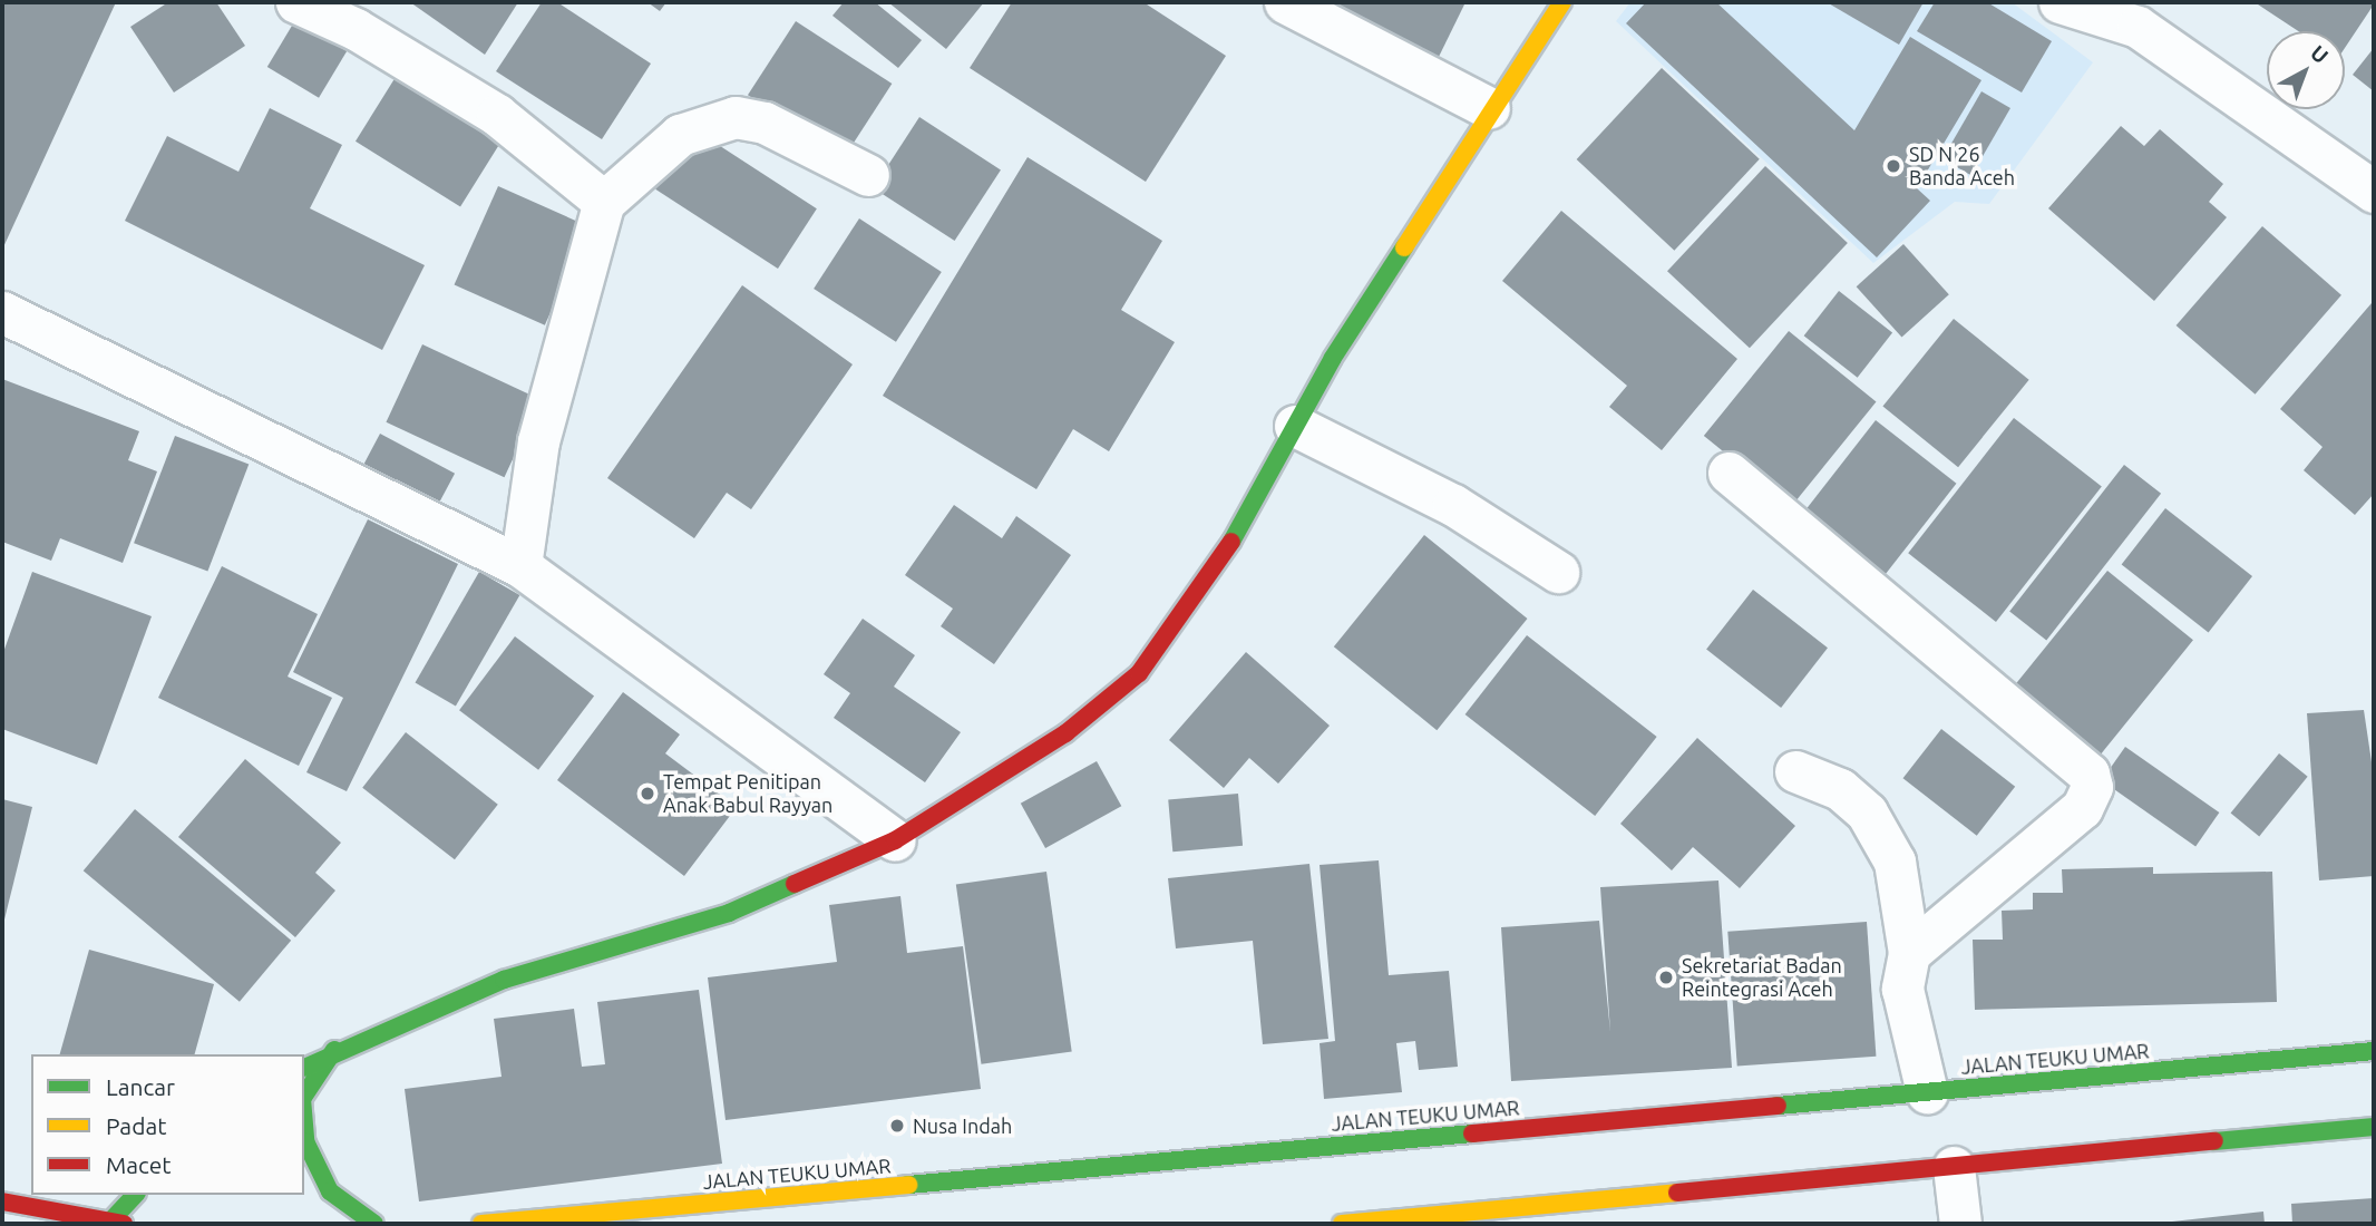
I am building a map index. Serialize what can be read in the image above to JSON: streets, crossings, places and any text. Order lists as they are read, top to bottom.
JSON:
{
  "streets": {
    "main road": ["JALAN TEUKU UMAR"]
  },
  "places": [
    "SD N 26 Banda Aceh",
    "Tempat Penitipan Anak Babul Rayyan",
    "Sekretariat Badan Reintegrasi Aceh",
    "Nusa Indah"
  ],
  "legend": ["Lancar", "Padat", "Macet"],
  "north": "top right"
}
